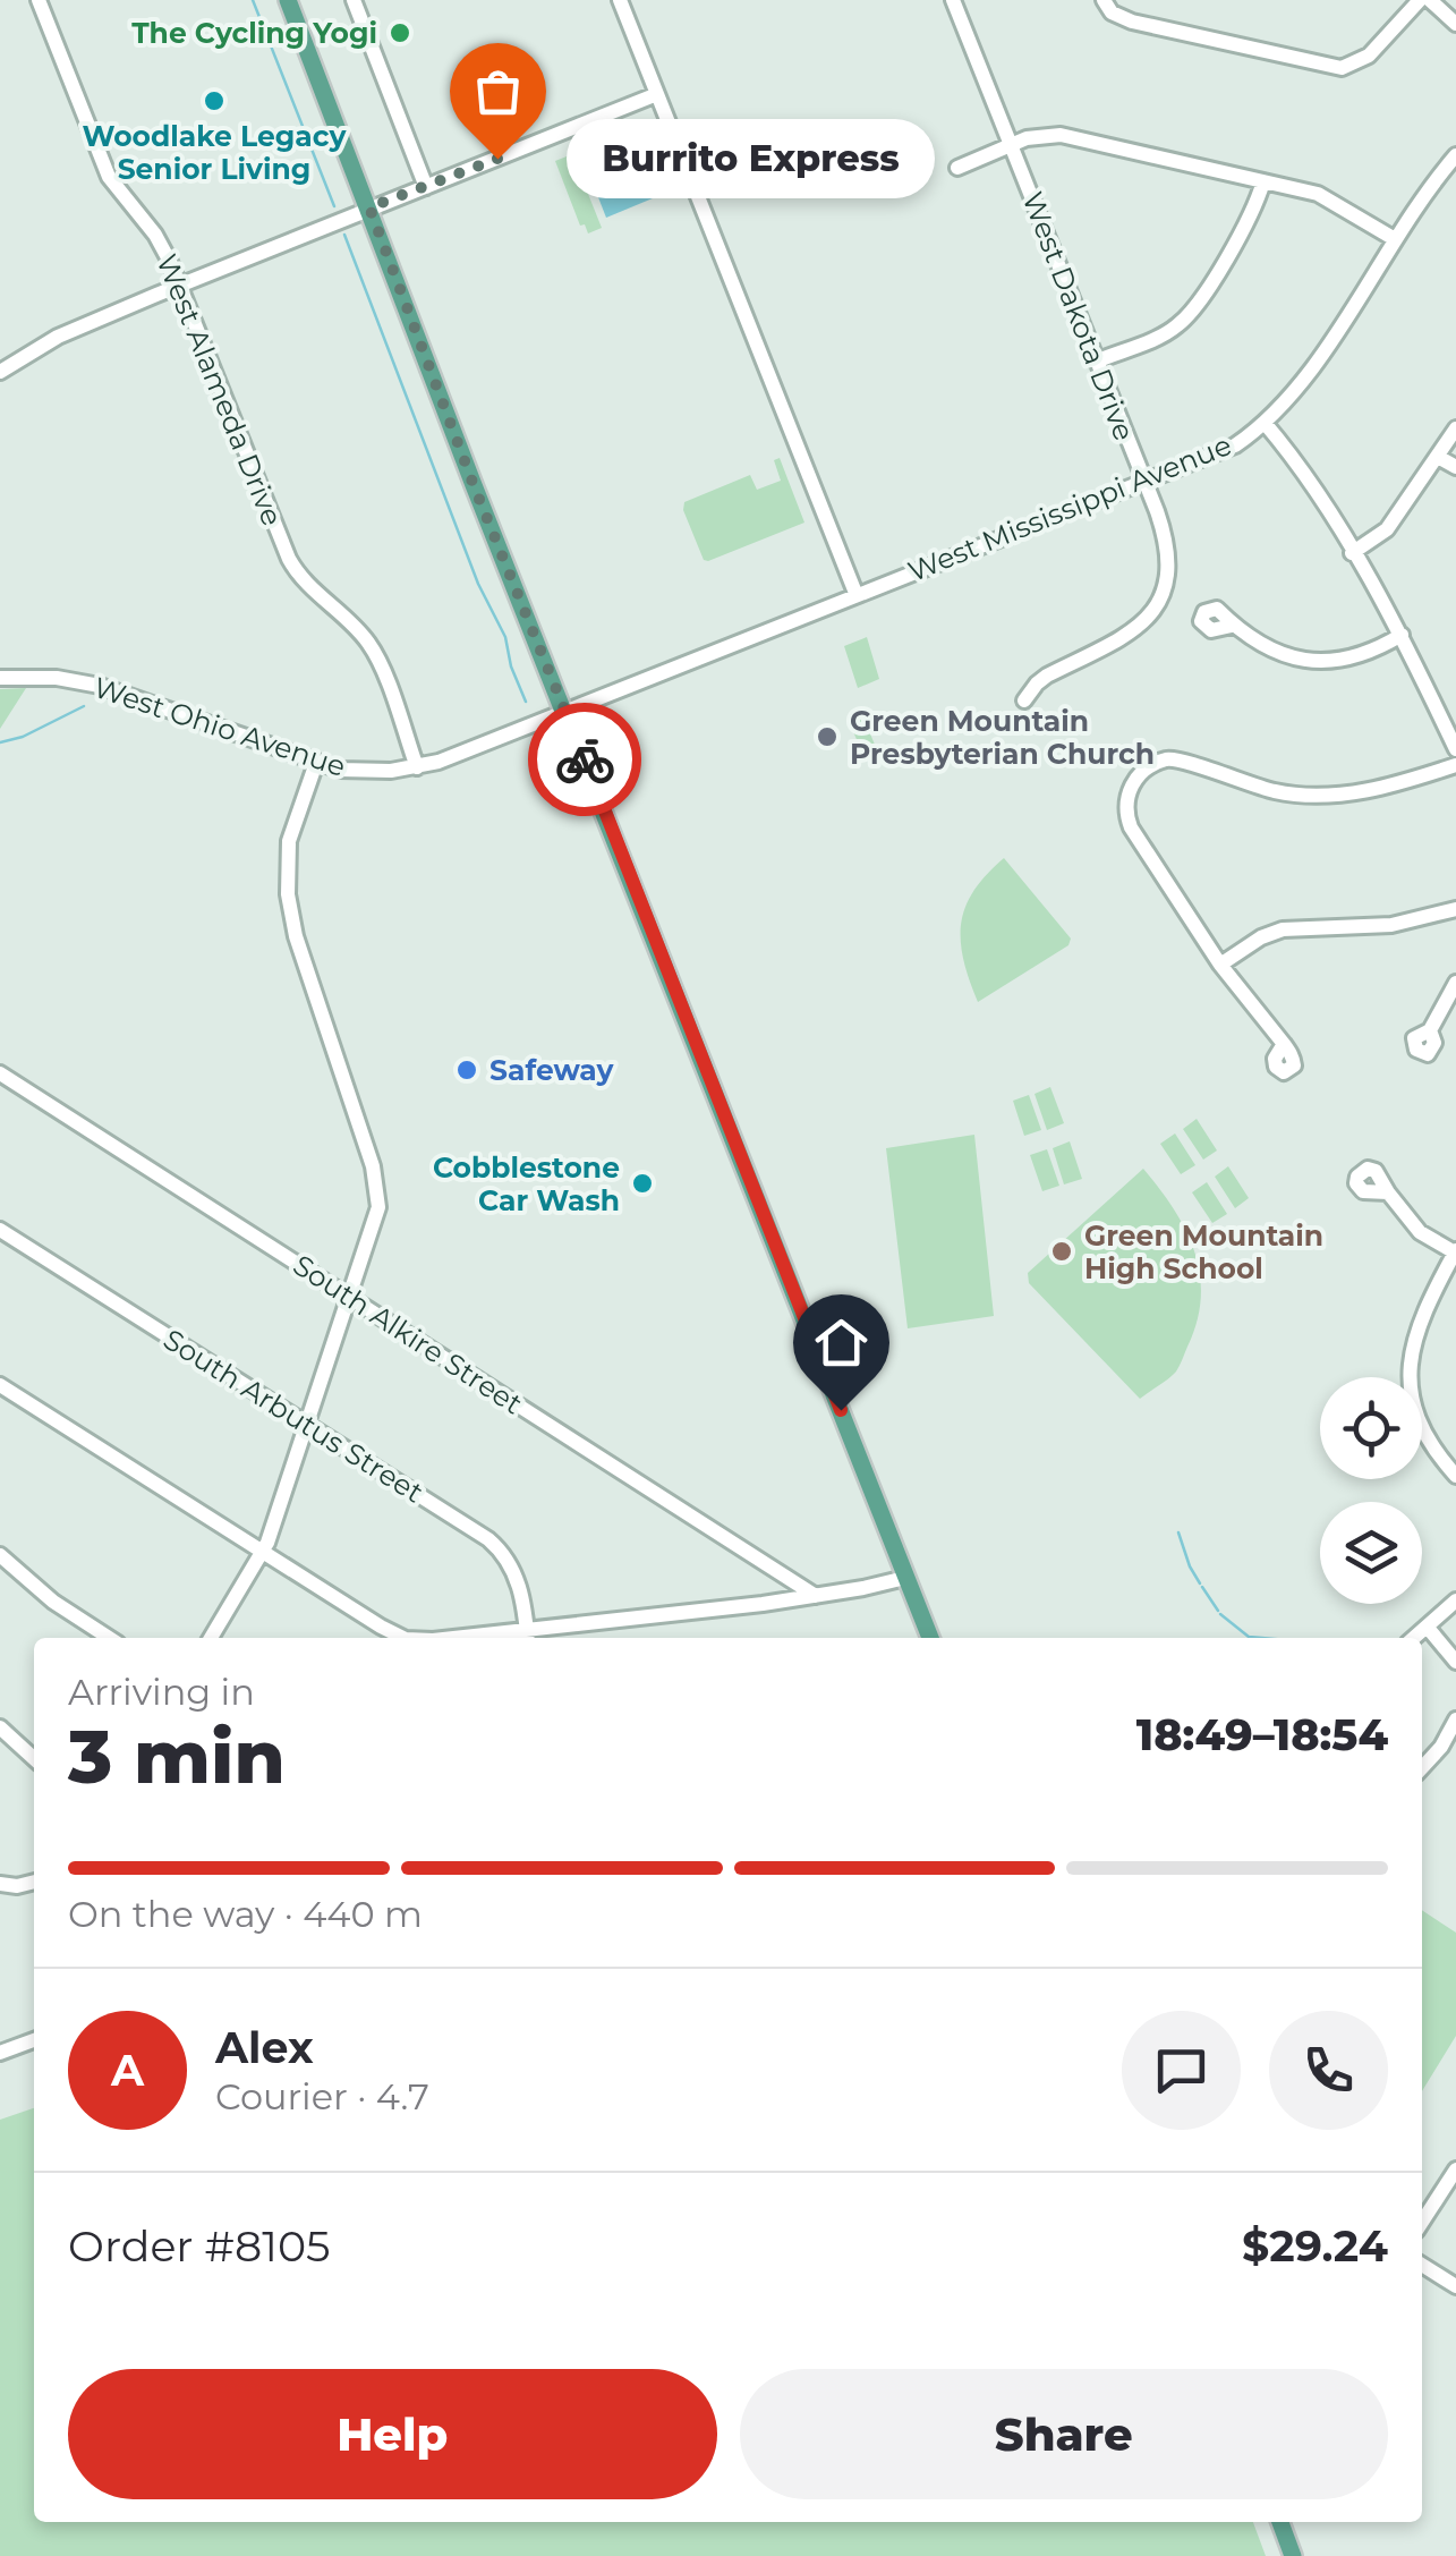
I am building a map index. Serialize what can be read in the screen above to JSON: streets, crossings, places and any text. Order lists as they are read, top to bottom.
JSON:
{
  "streets": {
    "street": [
      "West Dakota Drive",
      "West Alameda Drive",
      "West Mississippi Avenue",
      "West Ohio Avenue",
      "South Alkire Street",
      "South Arbutus Street"
    ]
  },
  "crossings": [
    ["West Dakota Drive", "West Mississippi Avenue"],
    ["West Alameda Drive", "West Ohio Avenue"],
    ["West Mississippi Avenue", "West Ohio Avenue"]
  ],
  "places": [
    "The Cycling Yogi",
    "Woodlake Legacy Senior Living",
    "Burrito Express",
    "Green Mountain Presbyterian Church",
    "Safeway",
    "Cobblestone Car Wash",
    "Green Mountain High School"
  ],
  "page": {
    "bubble": "Burrito Express",
    "heading": ["3 min", "Arriving in", "18:49–18:54"],
    "panel": [
      "Alex",
      "Courier · 4.7",
      "Order #8105",
      "$29.24"
    ],
    "bar": "On the way · 440 m",
    "round": "A",
    "buttons": ["Help", "Share"]
  }
}
